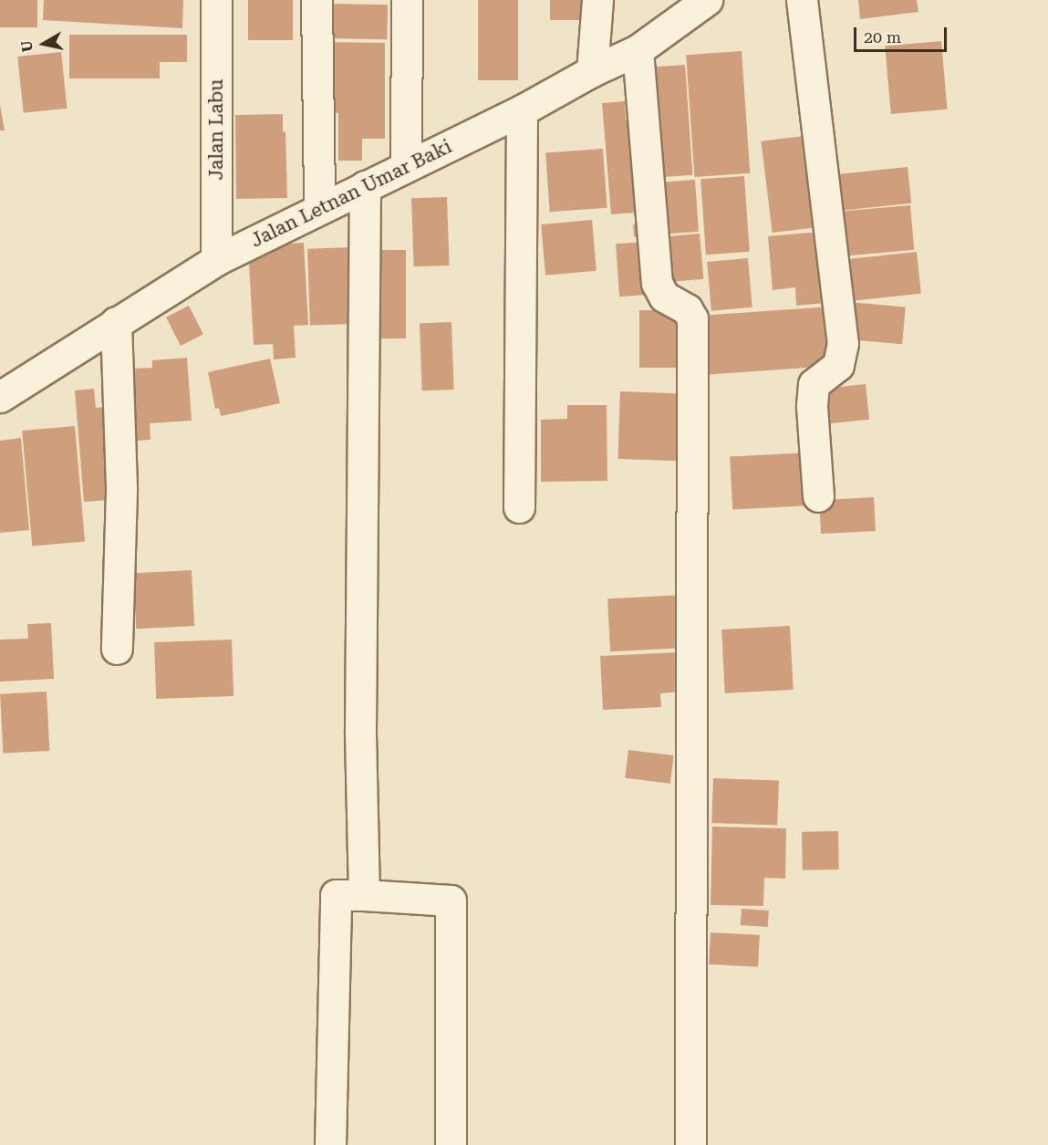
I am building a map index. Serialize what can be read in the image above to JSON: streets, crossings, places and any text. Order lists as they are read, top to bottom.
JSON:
{
  "streets": {
    "street": ["Jalan Labu", "Jalan Letnan Umar Baki"]
  },
  "crossings": [
    ["Jalan Labu", "Jalan Letnan Umar Baki"]
  ],
  "scale_bar": "20 m",
  "north": "left"
}
